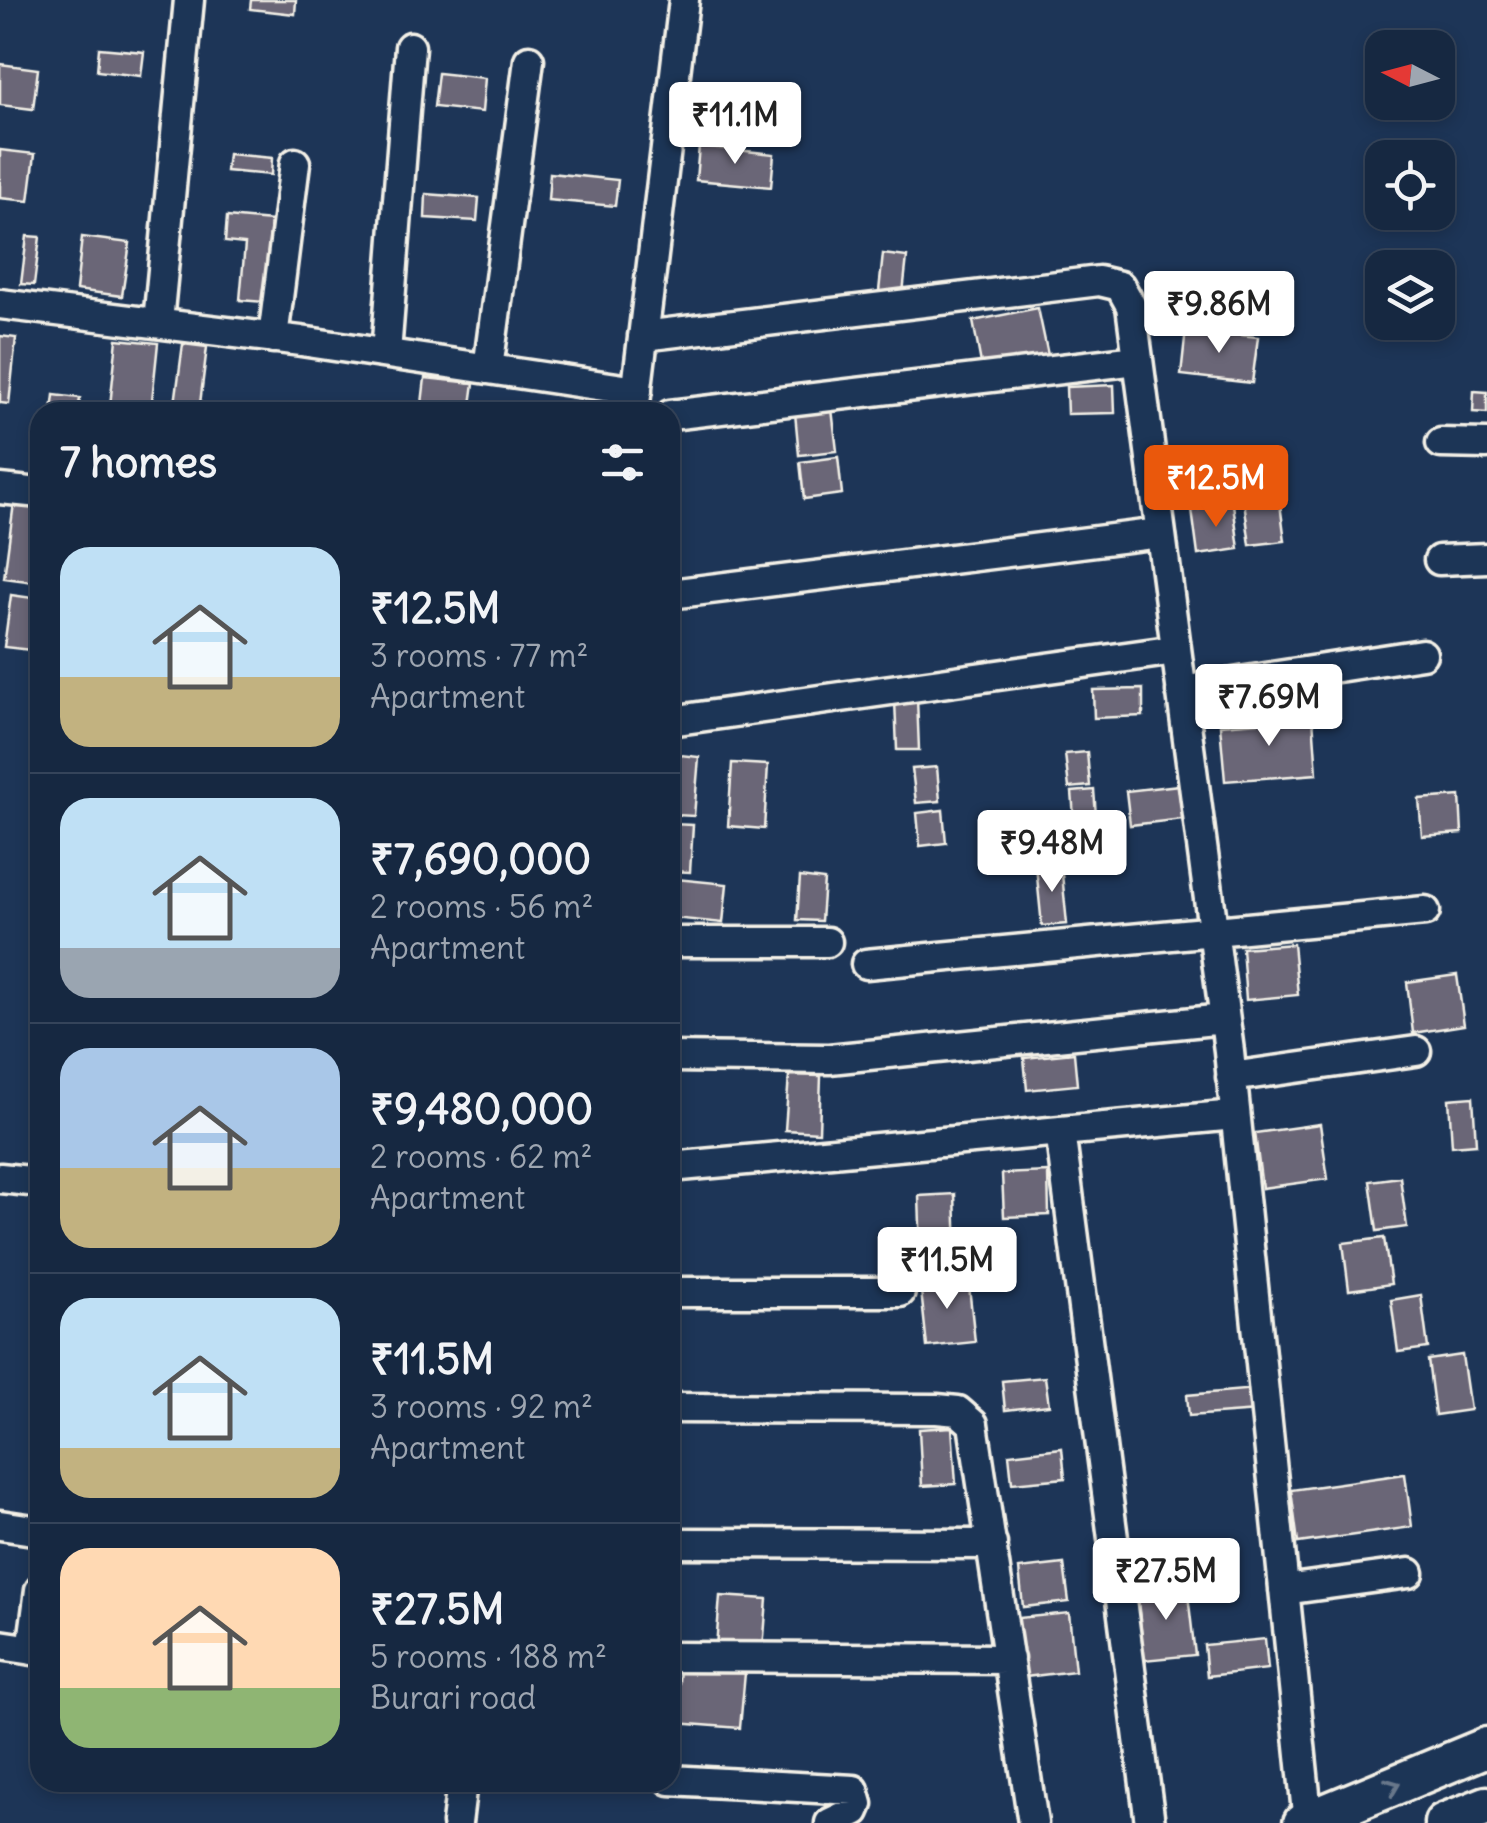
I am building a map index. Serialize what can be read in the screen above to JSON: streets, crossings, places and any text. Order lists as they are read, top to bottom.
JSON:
{
  "north": "left",
  "page": {
    "price": [
      "₹11.1M",
      "₹9.86M",
      "₹12.5M",
      "₹7.69M",
      "₹9.48M",
      "₹11.5M",
      "₹27.5M"
    ],
    "heading": "7 homes",
    "list": [
      {
        "name": "₹12.5M",
        "note": "3 rooms · 77 m² · Apartment"
      },
      {
        "name": "₹7,690,000",
        "note": "2 rooms · 56 m² · Apartment"
      },
      {
        "name": "₹9,480,000",
        "note": "2 rooms · 62 m² · Apartment"
      },
      {
        "name": "₹11.5M",
        "note": "3 rooms · 92 m² · Apartment"
      },
      {
        "name": "₹27.5M",
        "note": "5 rooms · 188 m² · Burari road"
      }
    ]
  }
}
